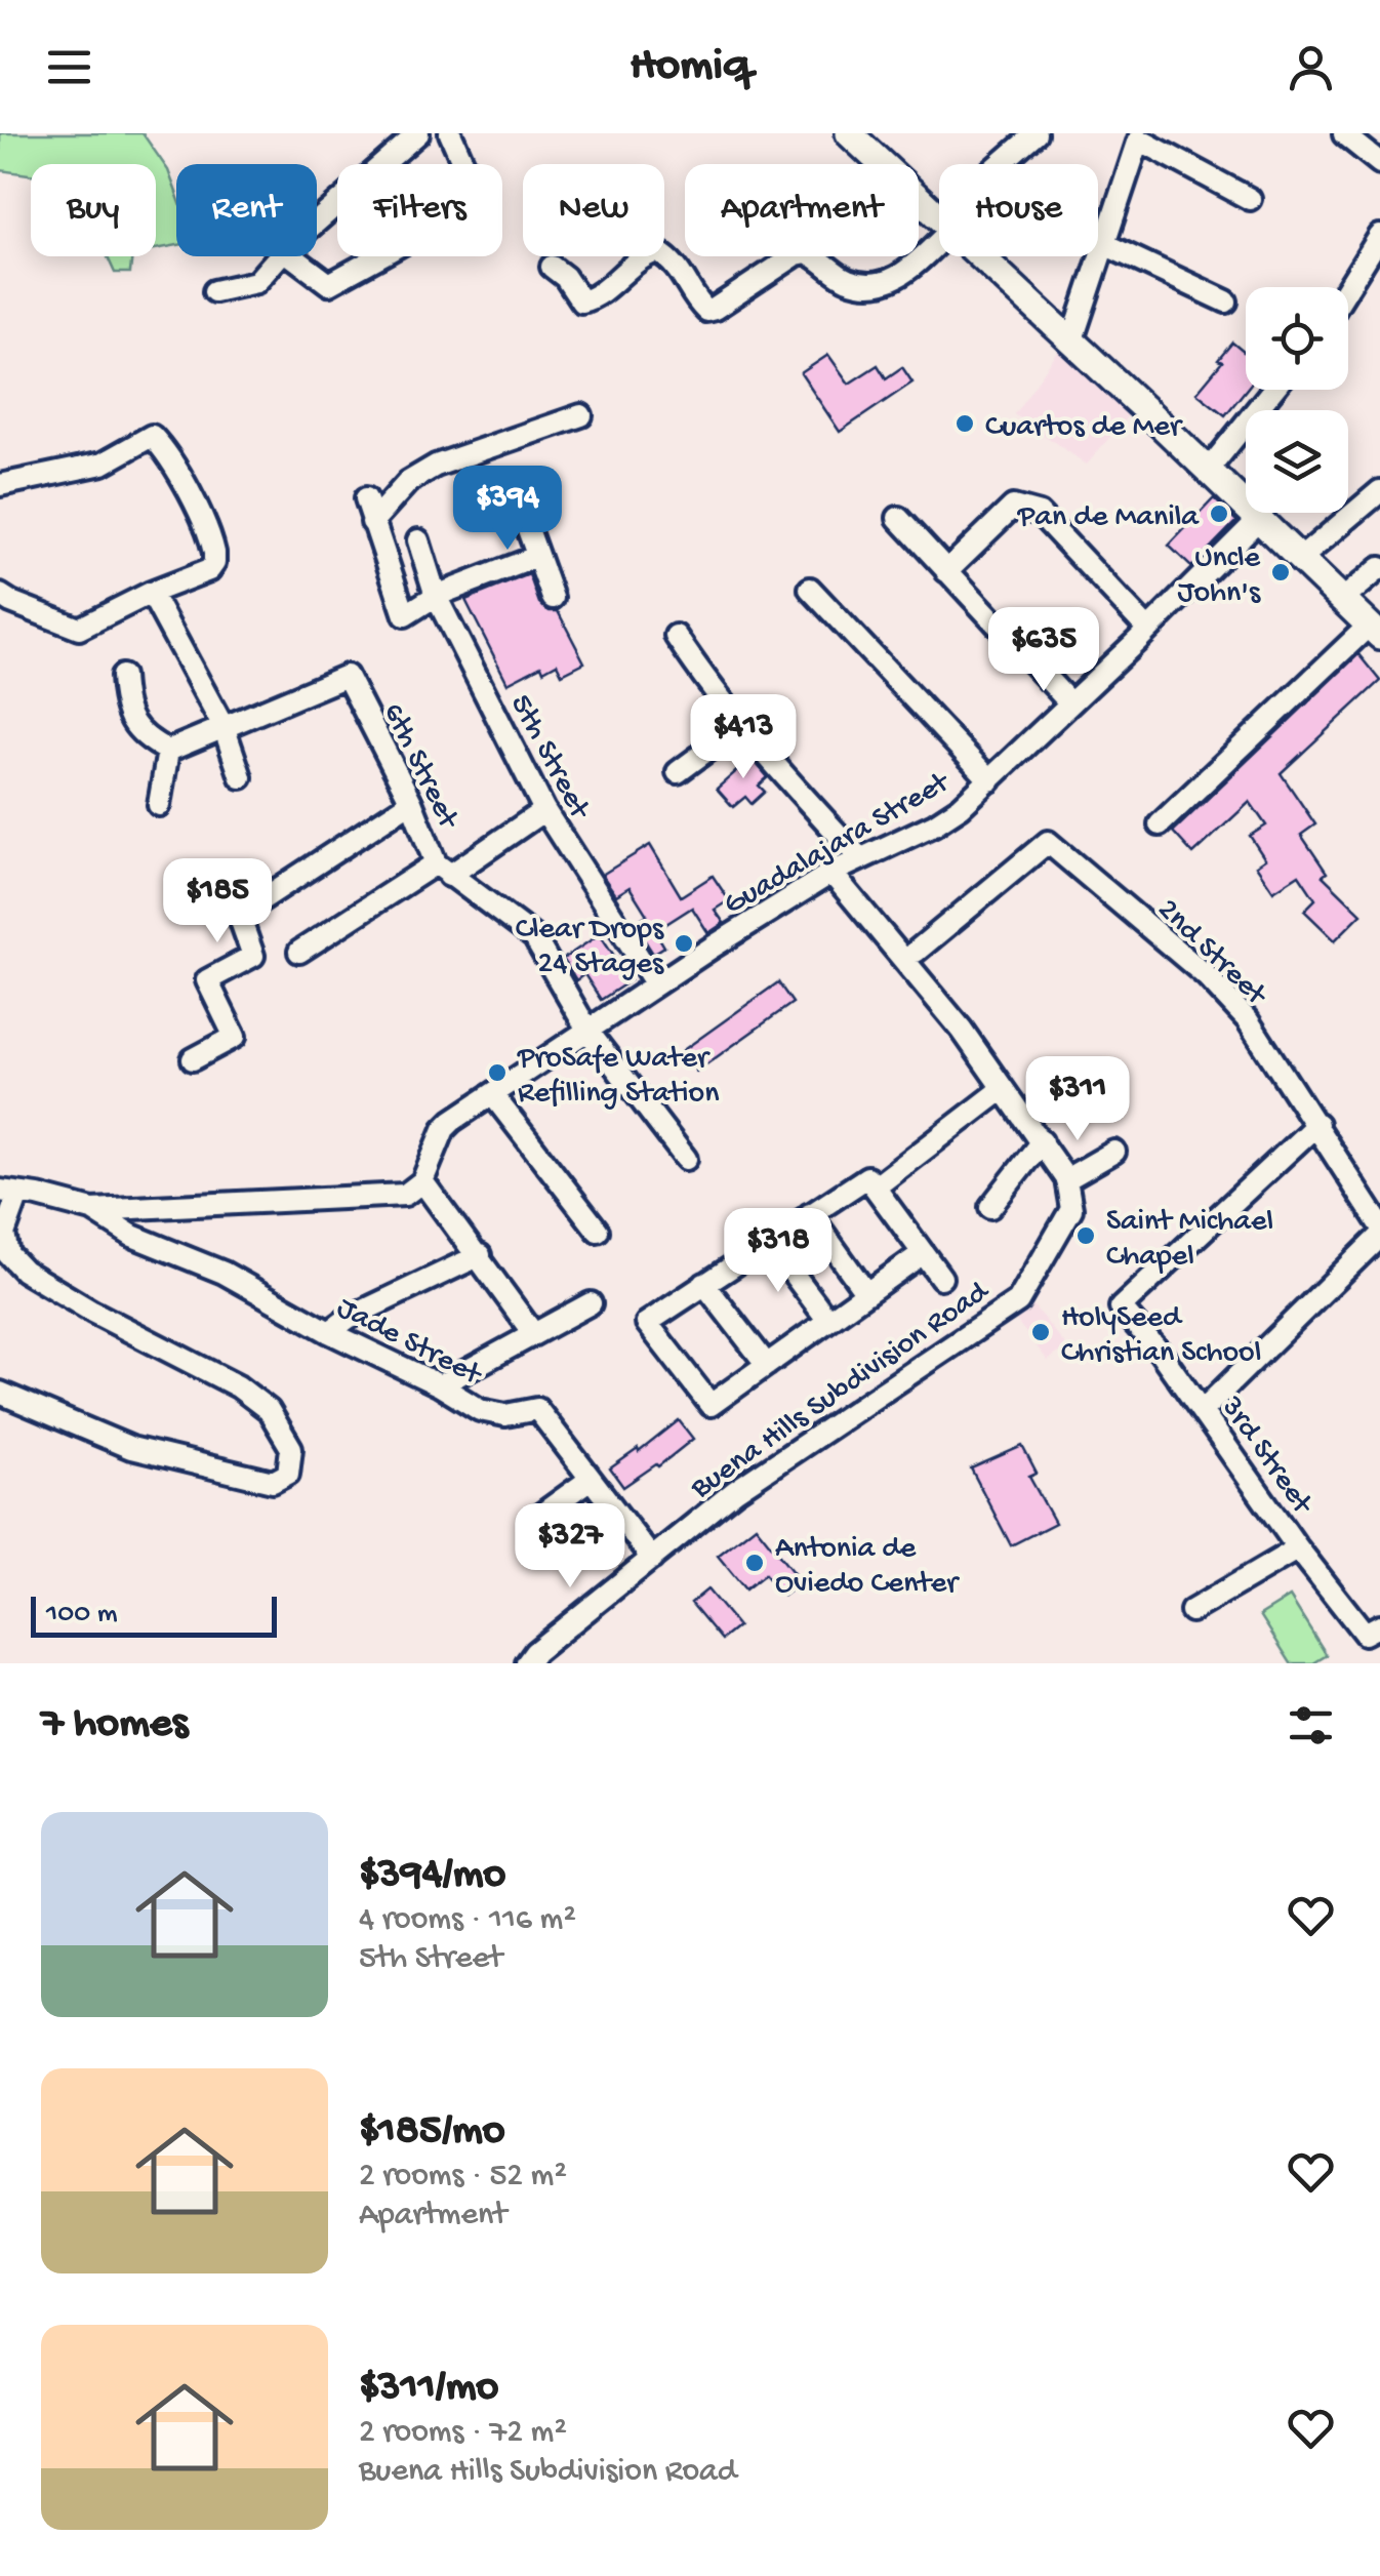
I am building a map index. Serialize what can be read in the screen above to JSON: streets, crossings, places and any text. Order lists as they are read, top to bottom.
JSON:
{
  "streets": {
    "street": [
      "5th Street",
      "6th Street",
      "Guadalajara Street",
      "2nd Street",
      "Jade Street",
      "Buena Hills Subdivision Road",
      "3rd Street"
    ]
  },
  "crossings": [
    ["5th Street", "Guadalajara Street"],
    ["6th Street", "Guadalajara Street"],
    ["2nd Street", "3rd Street"],
    ["Jade Street", "Buena Hills Subdivision Road"]
  ],
  "places": [
    "Cuartos de Mer",
    "Pan de Manila",
    "Uncle John's",
    "Clear Drops 24 Stages",
    "ProSafe Water Refilling Station",
    "Saint Michael Chapel",
    "HolySeed Christian School",
    "Antonia de Oviedo Center"
  ],
  "scale_bar": "100 m",
  "page": {
    "header": "Homiq",
    "chip": [
      "Buy",
      "Rent",
      "Filters",
      "New",
      "Apartment",
      "House"
    ],
    "price": [
      "$394",
      "$635",
      "$413",
      "$185",
      "$311",
      "$318",
      "$327"
    ],
    "scale": "100 m",
    "heading": "7 homes",
    "list": [
      {
        "name": "$394/mo",
        "note": "4 rooms · 116 m² · 5th Street"
      },
      {
        "name": "$185/mo",
        "note": "2 rooms · 52 m² · Apartment"
      },
      {
        "name": "$311/mo",
        "note": "2 rooms · 72 m² · Buena Hills Subdivision Road"
      }
    ]
  }
}
